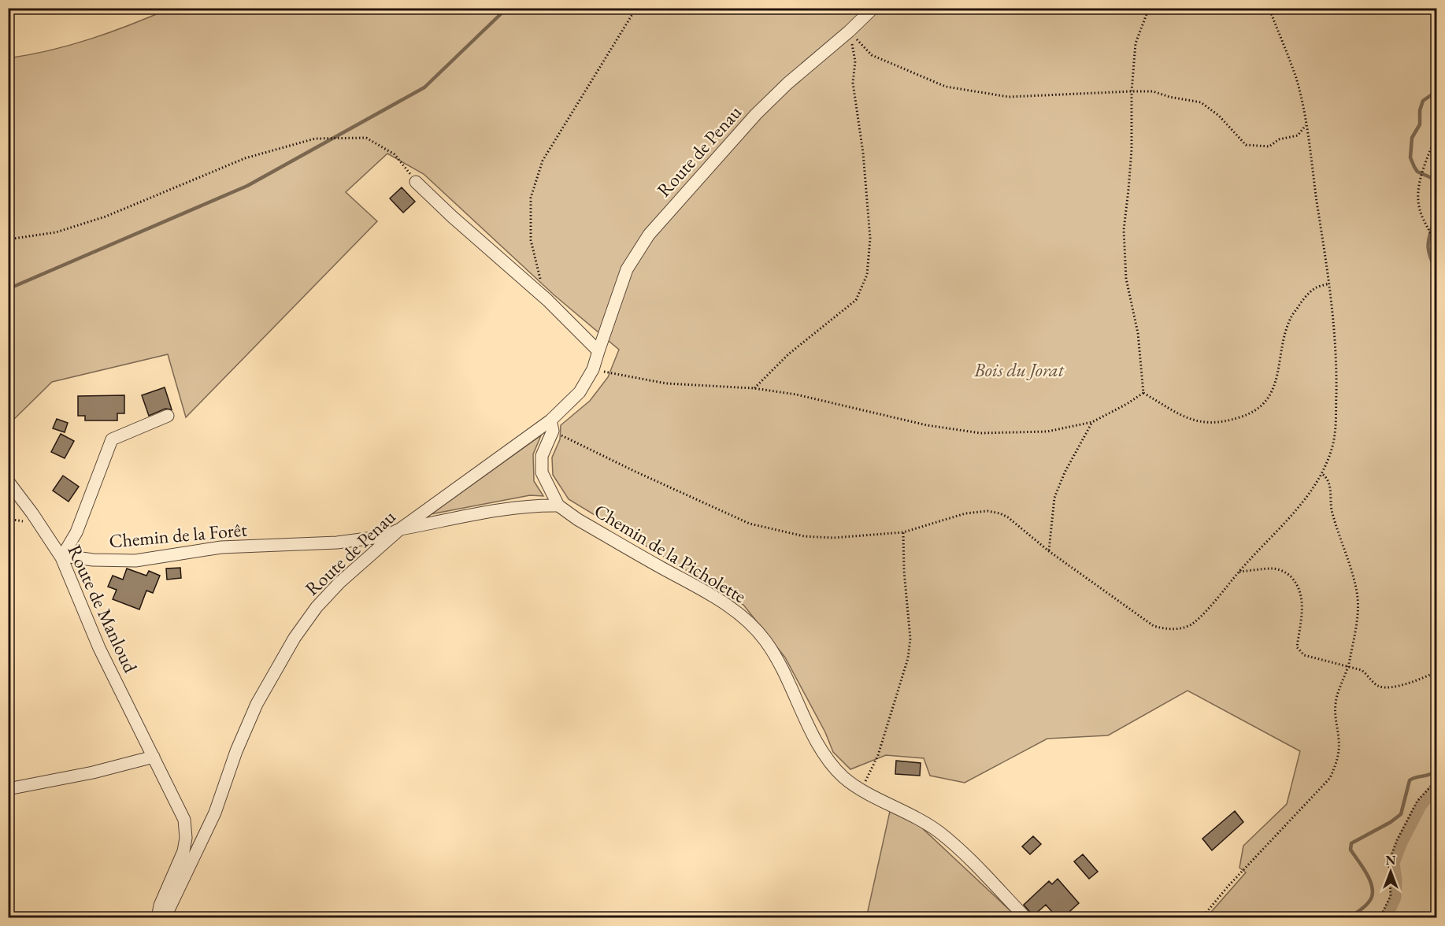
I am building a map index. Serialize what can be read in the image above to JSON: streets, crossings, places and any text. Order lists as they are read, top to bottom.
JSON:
{
  "streets": {
    "street": [
      "Route de Penau",
      "Chemin de la Forêt",
      "Chemin de la Picholette",
      "Route de Manloud"
    ]
  },
  "crossings": [
    ["Route de Penau", "Chemin de la Forêt"],
    ["Chemin de la Forêt", "Route de Manloud"]
  ],
  "parks": ["Bois du Jorat"],
  "north": "top"
}
